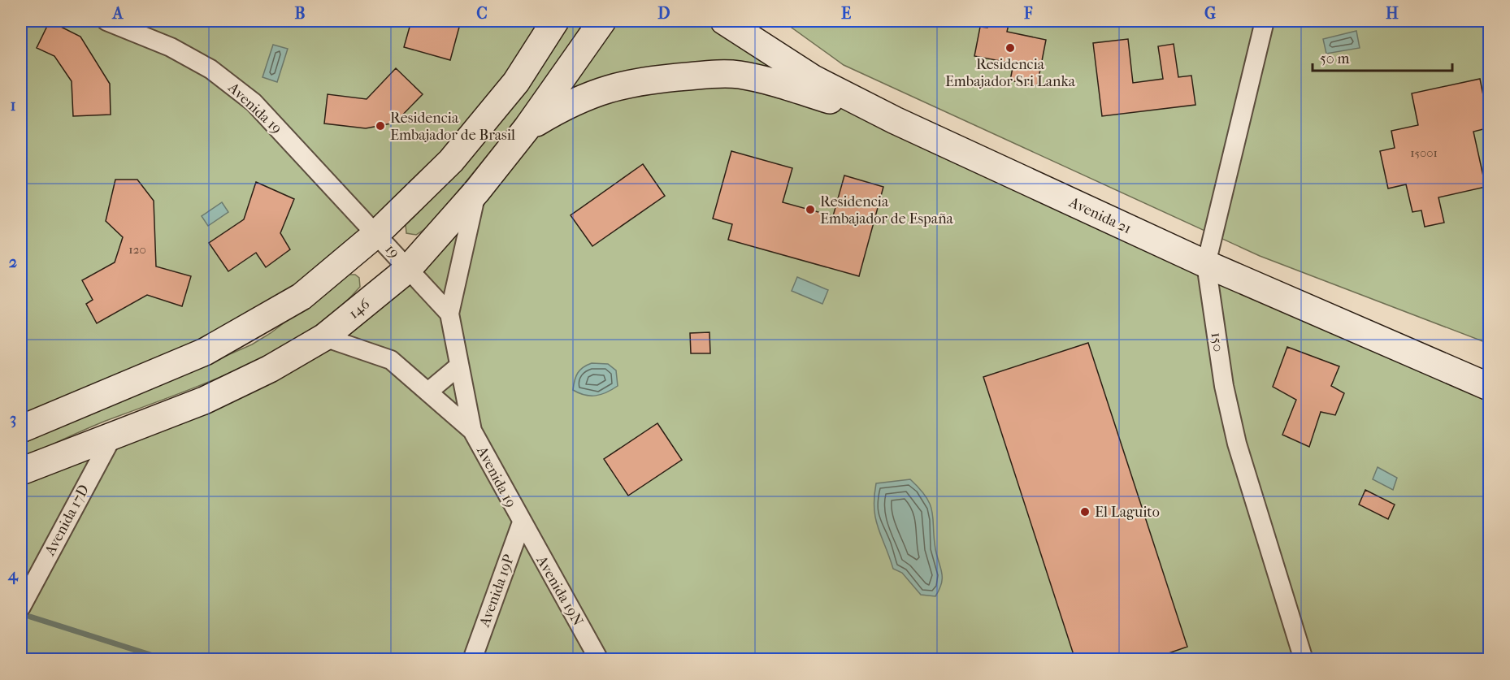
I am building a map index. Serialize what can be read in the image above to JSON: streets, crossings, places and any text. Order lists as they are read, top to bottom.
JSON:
{
  "streets": {
    "main road": ["Avenida 21", "146"],
    "street": [
      "Avenida 19",
      "19",
      "150",
      "Avenida 17D",
      "Avenida 19P",
      "Avenida 19N"
    ]
  },
  "crossings": [
    ["Avenida 19", "19"],
    ["Avenida 19", "146"],
    ["Avenida 19", "Avenida 19P"],
    ["Avenida 19", "Avenida 19N"],
    ["Avenida 21", "150"],
    ["19", "146"],
    ["146", "Avenida 17D"],
    ["Avenida 19P", "Avenida 19N"]
  ],
  "places": [
    "Residencia Embajador Sri Lanka",
    "Residencia Embajador de Brasil",
    "Residencia Embajador de España",
    "El Laguito"
  ],
  "house_numbers": ["15001", "120"],
  "scale_bar": "50 m",
  "grid": {
    "columns": [
      "A",
      "B",
      "C",
      "D",
      "E",
      "F",
      "G",
      "H"
    ],
    "rows": [
      "1",
      "2",
      "3",
      "4"
    ]
  }
}
